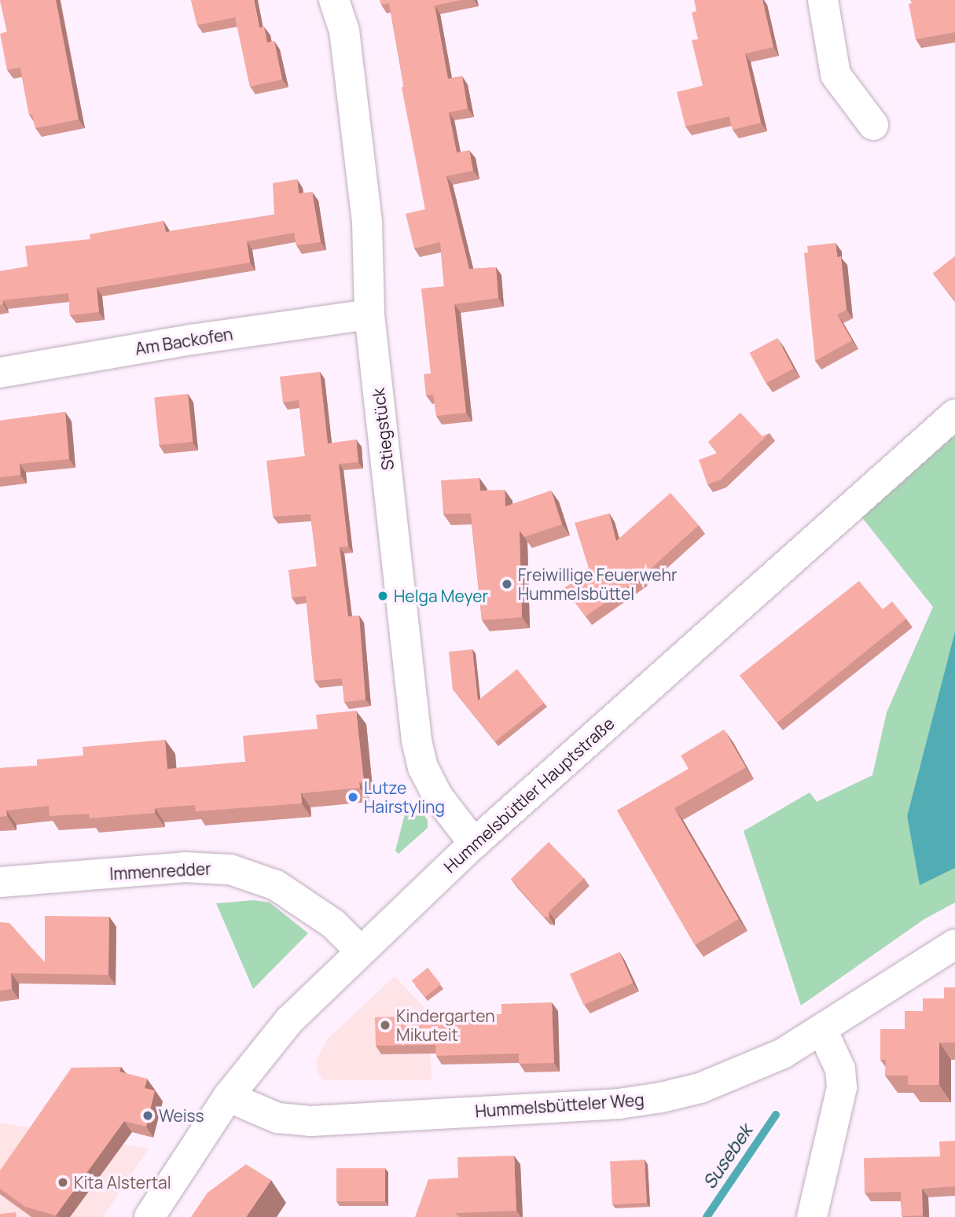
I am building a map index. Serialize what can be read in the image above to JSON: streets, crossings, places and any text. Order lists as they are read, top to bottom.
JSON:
{
  "streets": {
    "street": [
      "Am Backofen",
      "Stiegstück",
      "Hummelsbüttler Hauptstraße",
      "Immenredder",
      "Hummelsbütteler Weg"
    ]
  },
  "crossings": [
    ["Am Backofen", "Stiegstück"],
    ["Stiegstück", "Hummelsbüttler Hauptstraße"],
    ["Hummelsbüttler Hauptstraße", "Immenredder"],
    ["Hummelsbüttler Hauptstraße", "Hummelsbütteler Weg"]
  ],
  "water": ["Susebek"],
  "places": [
    "Freiwillige Feuerwehr Hummelsbüttel",
    "Helga Meyer",
    "Lutze Hairstyling",
    "Kindergarten Mikuteit",
    "Weiss",
    "Kita Alstertal"
  ]
}
